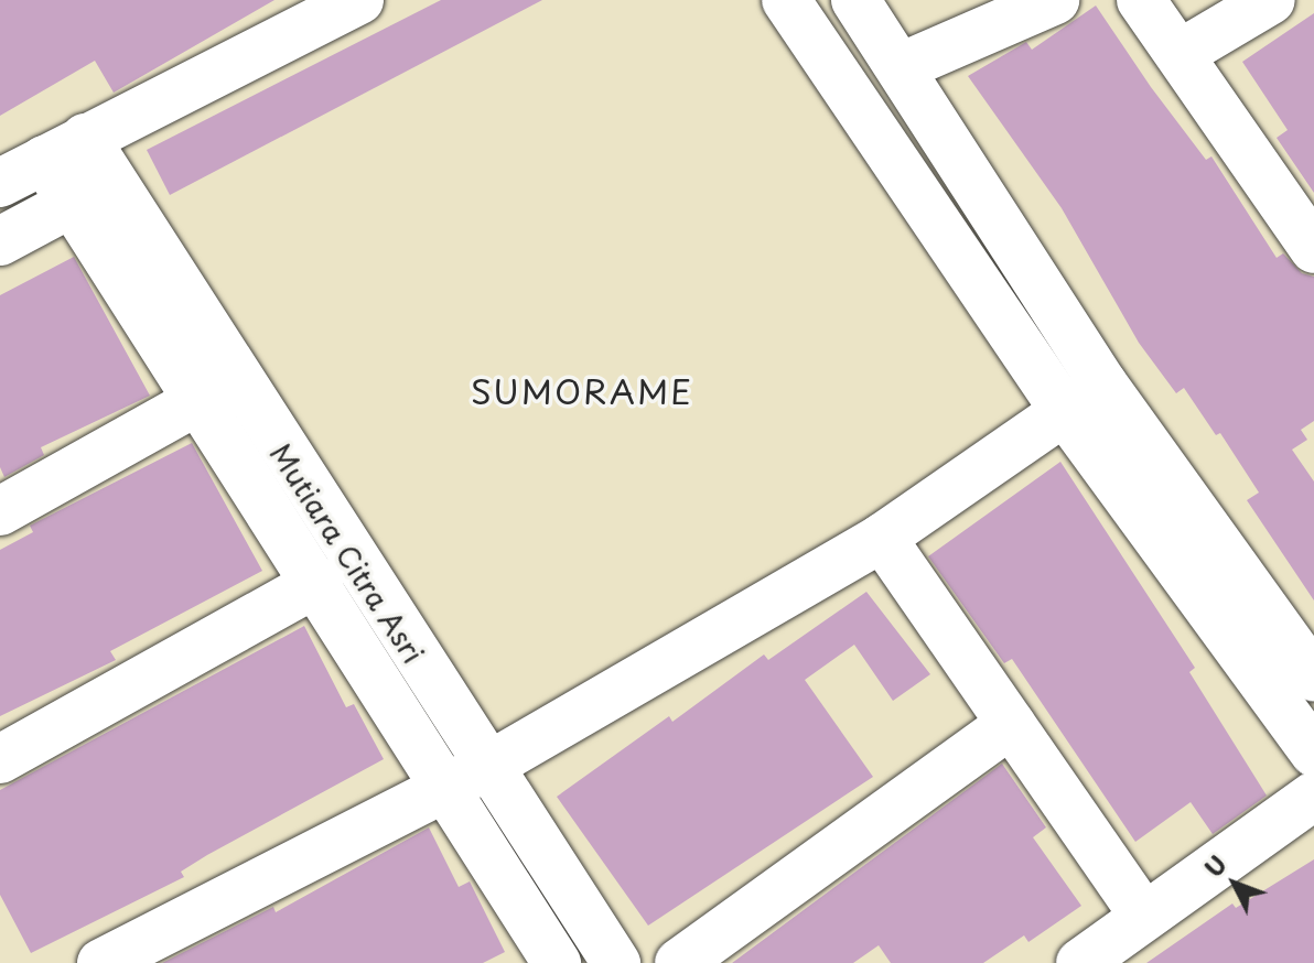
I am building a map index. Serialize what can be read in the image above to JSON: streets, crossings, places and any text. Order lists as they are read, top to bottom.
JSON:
{
  "streets": {
    "street": ["Mutiara Citra Asri"]
  },
  "districts": ["SUMORAME"],
  "north": "top left"
}
